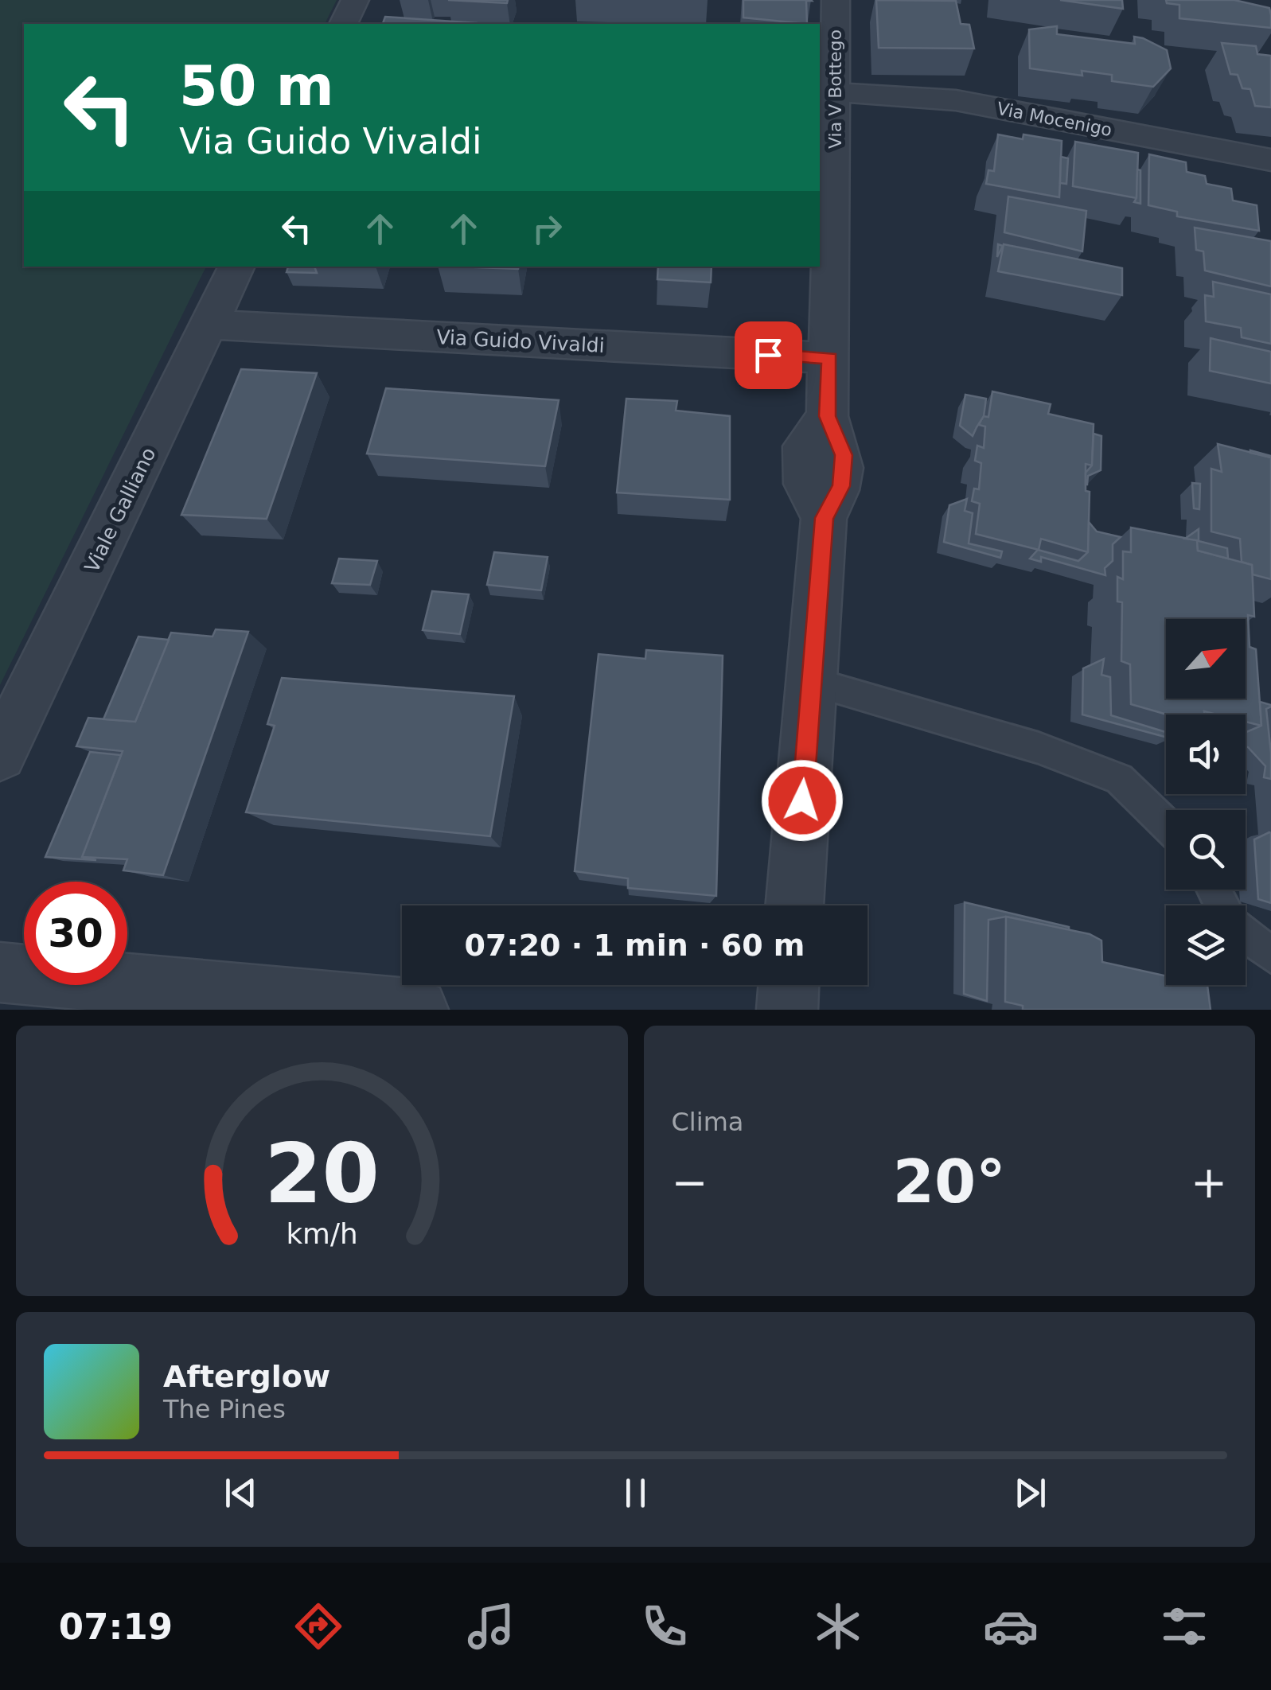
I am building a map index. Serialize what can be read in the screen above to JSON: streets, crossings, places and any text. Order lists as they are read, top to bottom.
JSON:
{
  "streets": {
    "street": [
      "Via V Bottego",
      "Via Mocenigo",
      "Via Guido Vivaldi",
      "Viale Galliano"
    ]
  },
  "crossings": [
    ["Via V Bottego", "Via Mocenigo"],
    ["Via V Bottego", "Via Guido Vivaldi"],
    ["Via Guido Vivaldi", "Viale Galliano"]
  ],
  "north": "top right",
  "page": {
    "turn": ["50 m", "Via Guido Vivaldi"],
    "limit": "30",
    "trip": "07:20 · 1 min · 60 m",
    "tile": "Clima",
    "heat": ["−", "20°", "+"],
    "song": ["Afterglow", "The Pines"],
    "tabs": "07:19",
    "gauge": ["20", "km/h"]
  }
}
